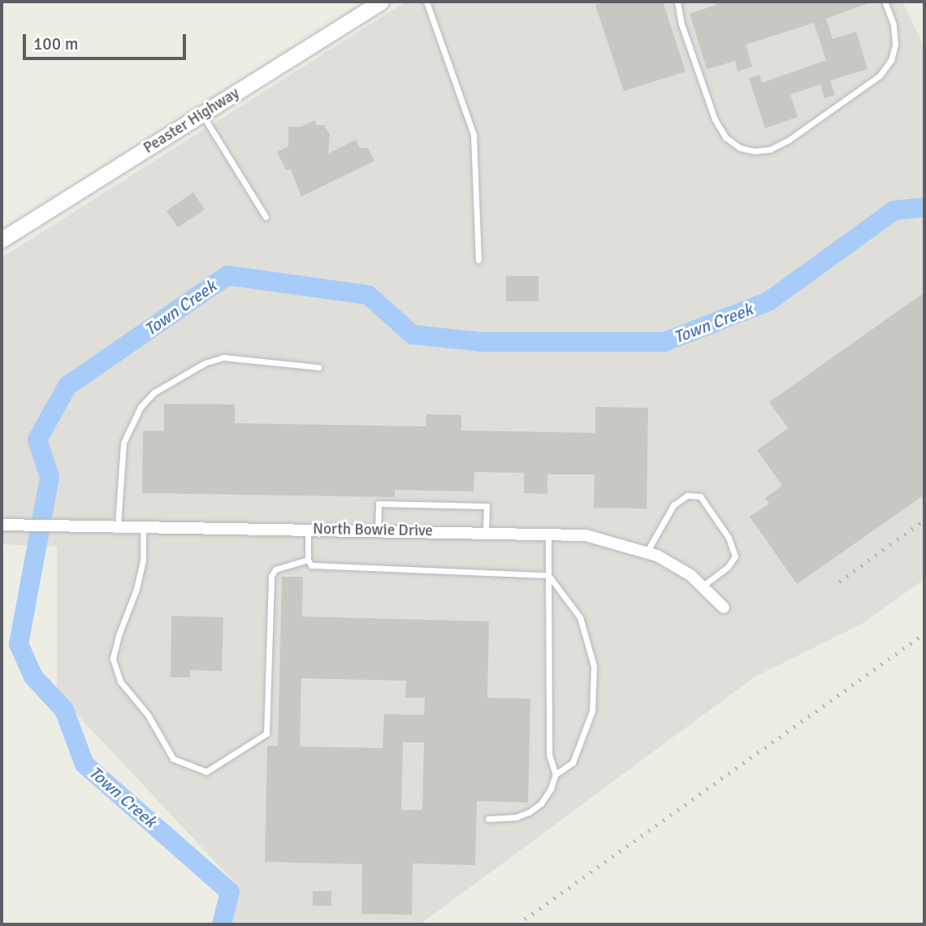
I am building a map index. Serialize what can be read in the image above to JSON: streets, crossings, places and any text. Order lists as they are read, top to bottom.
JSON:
{
  "streets": {
    "main road": ["Peaster Highway"],
    "street": ["North Bowie Drive"]
  },
  "water": ["Town Creek"],
  "scale_bar": "100 m"
}
